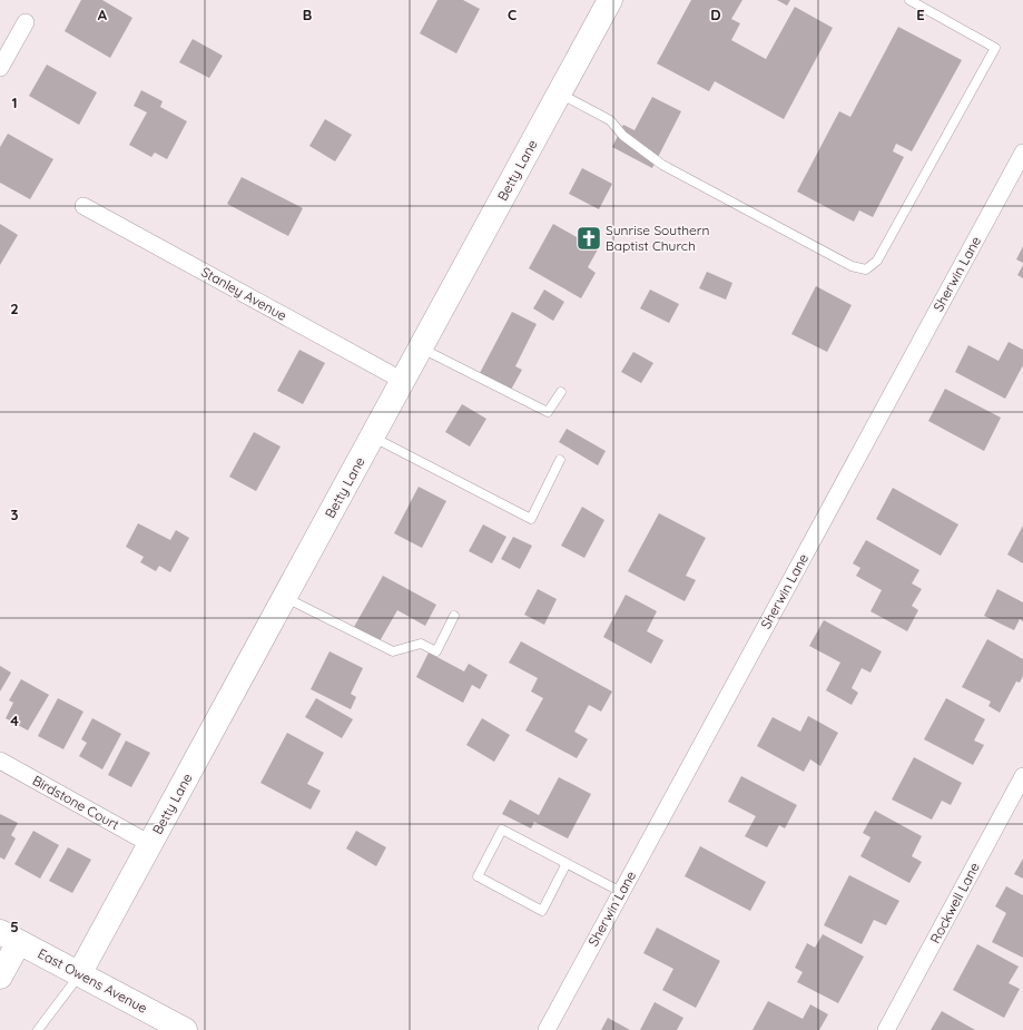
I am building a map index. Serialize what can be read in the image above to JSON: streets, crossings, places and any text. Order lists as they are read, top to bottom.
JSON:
{
  "streets": {
    "street": [
      "Betty Lane",
      "Sherwin Lane",
      "Stanley Avenue",
      "Birdstone Court",
      "Rockwell Lane",
      "East Owens Avenue"
    ]
  },
  "crossings": [
    ["Betty Lane", "Stanley Avenue"],
    ["Betty Lane", "Birdstone Court"],
    ["Betty Lane", "East Owens Avenue"]
  ],
  "places": {
    "church": ["Sunrise Southern Baptist Church"]
  },
  "grid": {
    "columns": [
      "A",
      "B",
      "C",
      "D",
      "E"
    ],
    "rows": [
      "1",
      "2",
      "3",
      "4",
      "5"
    ]
  }
}
